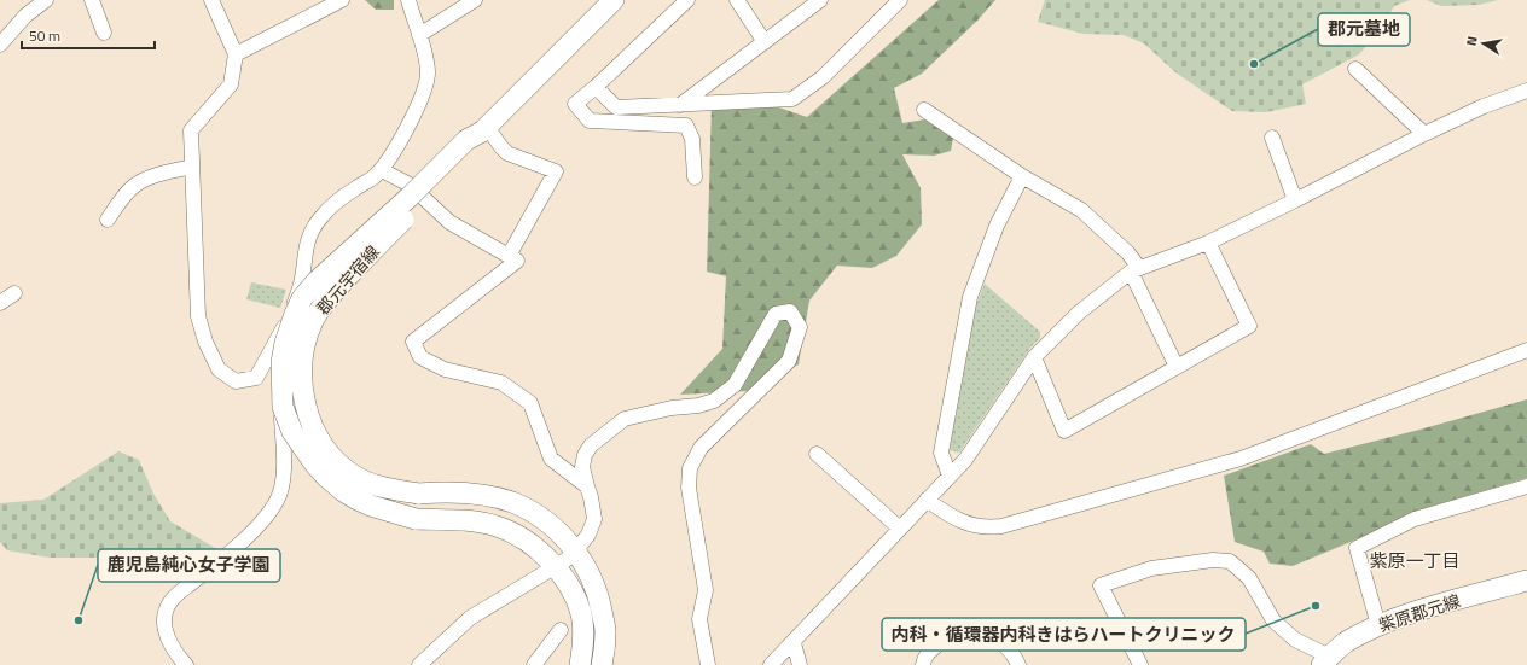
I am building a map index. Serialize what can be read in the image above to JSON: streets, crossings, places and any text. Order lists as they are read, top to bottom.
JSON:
{
  "streets": {
    "street": ["郡元宇宿線", "紫原郡元線"]
  },
  "districts": ["紫原一丁目"],
  "places": ["郡元墓地", "内科・循環器内科きはらハートクリニック", "鹿児島純心女子学園"],
  "scale_bar": "50 m",
  "north": "left"
}
